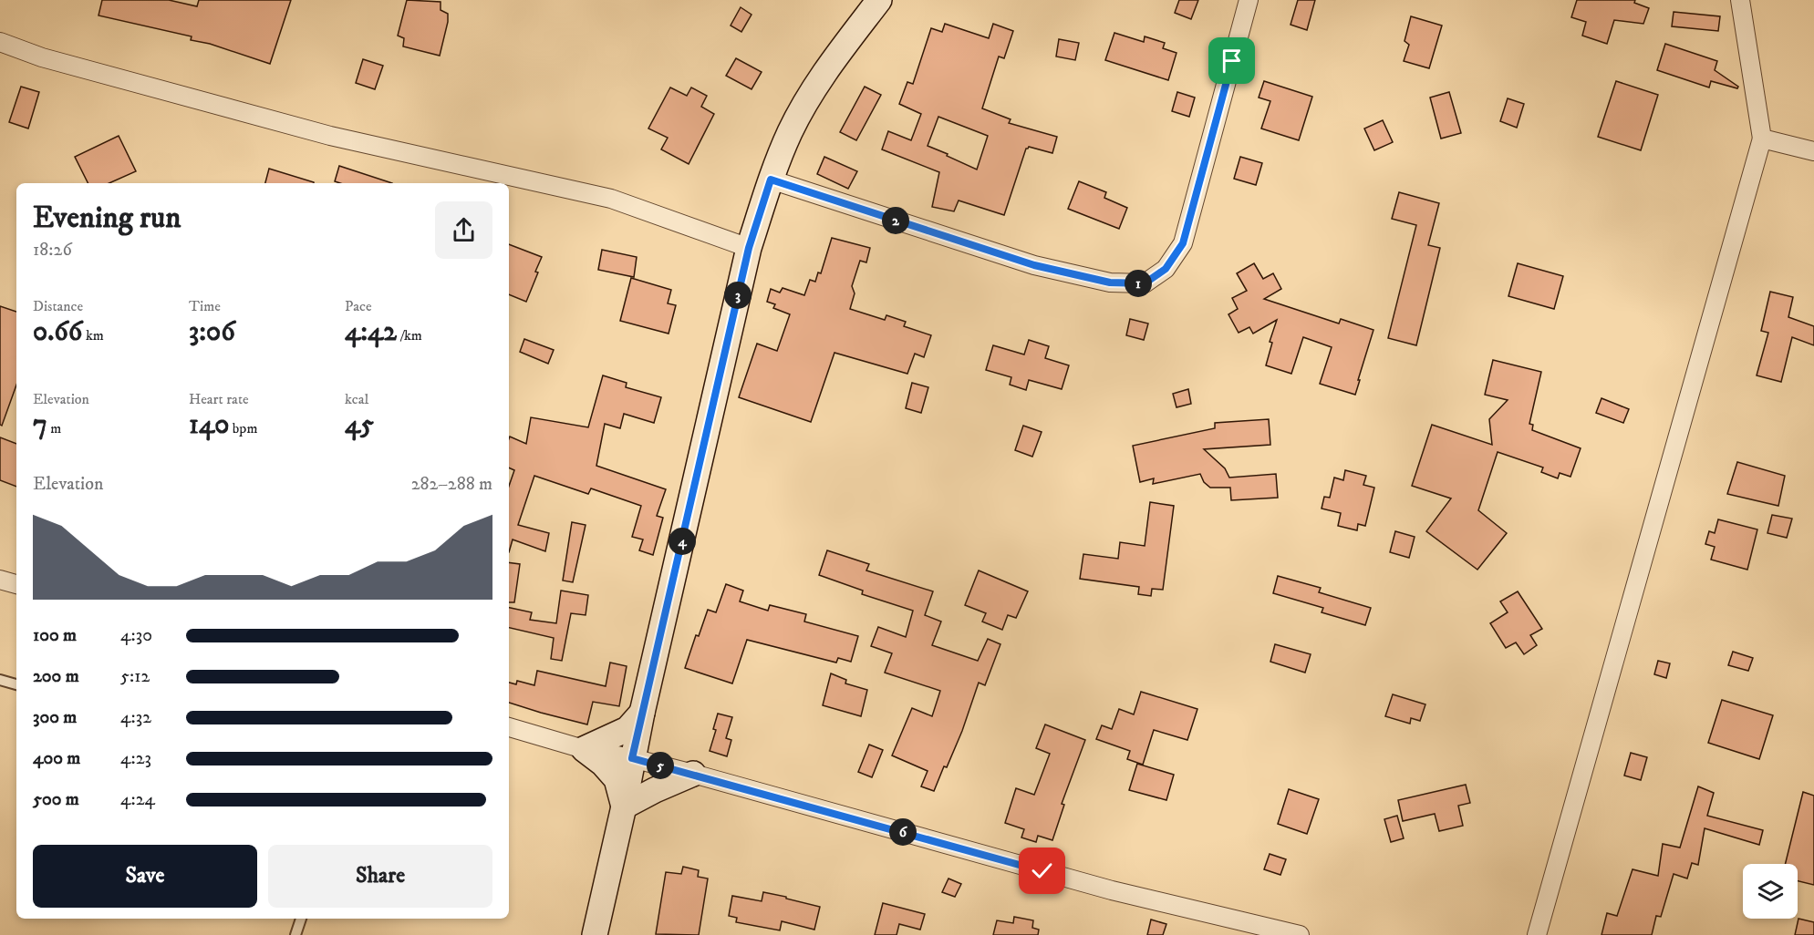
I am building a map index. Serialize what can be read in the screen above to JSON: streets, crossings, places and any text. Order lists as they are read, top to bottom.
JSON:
{
  "page": {
    "heading": ["Evening run", "18:26"],
    "pins": [
      "2",
      "1",
      "3",
      "4",
      "5",
      "6"
    ],
    "stats": [
      ["Distance", "0.66 km"],
      ["Time", "3:06"],
      ["Pace", "4:42 /km"],
      ["Elevation", "7 m"],
      ["Heart rate", "140 bpm"],
      ["kcal", "45"]
    ],
    "chart": ["Elevation", "282–288 m"],
    "list": [
      {
        "name": "100 m",
        "note": "4:30"
      },
      {
        "name": "200 m",
        "note": "5:12"
      },
      {
        "name": "300 m",
        "note": "4:32"
      },
      {
        "name": "400 m",
        "note": "4:23"
      },
      {
        "name": "500 m",
        "note": "4:24"
      }
    ],
    "buttons": ["Save", "Share"]
  }
}
